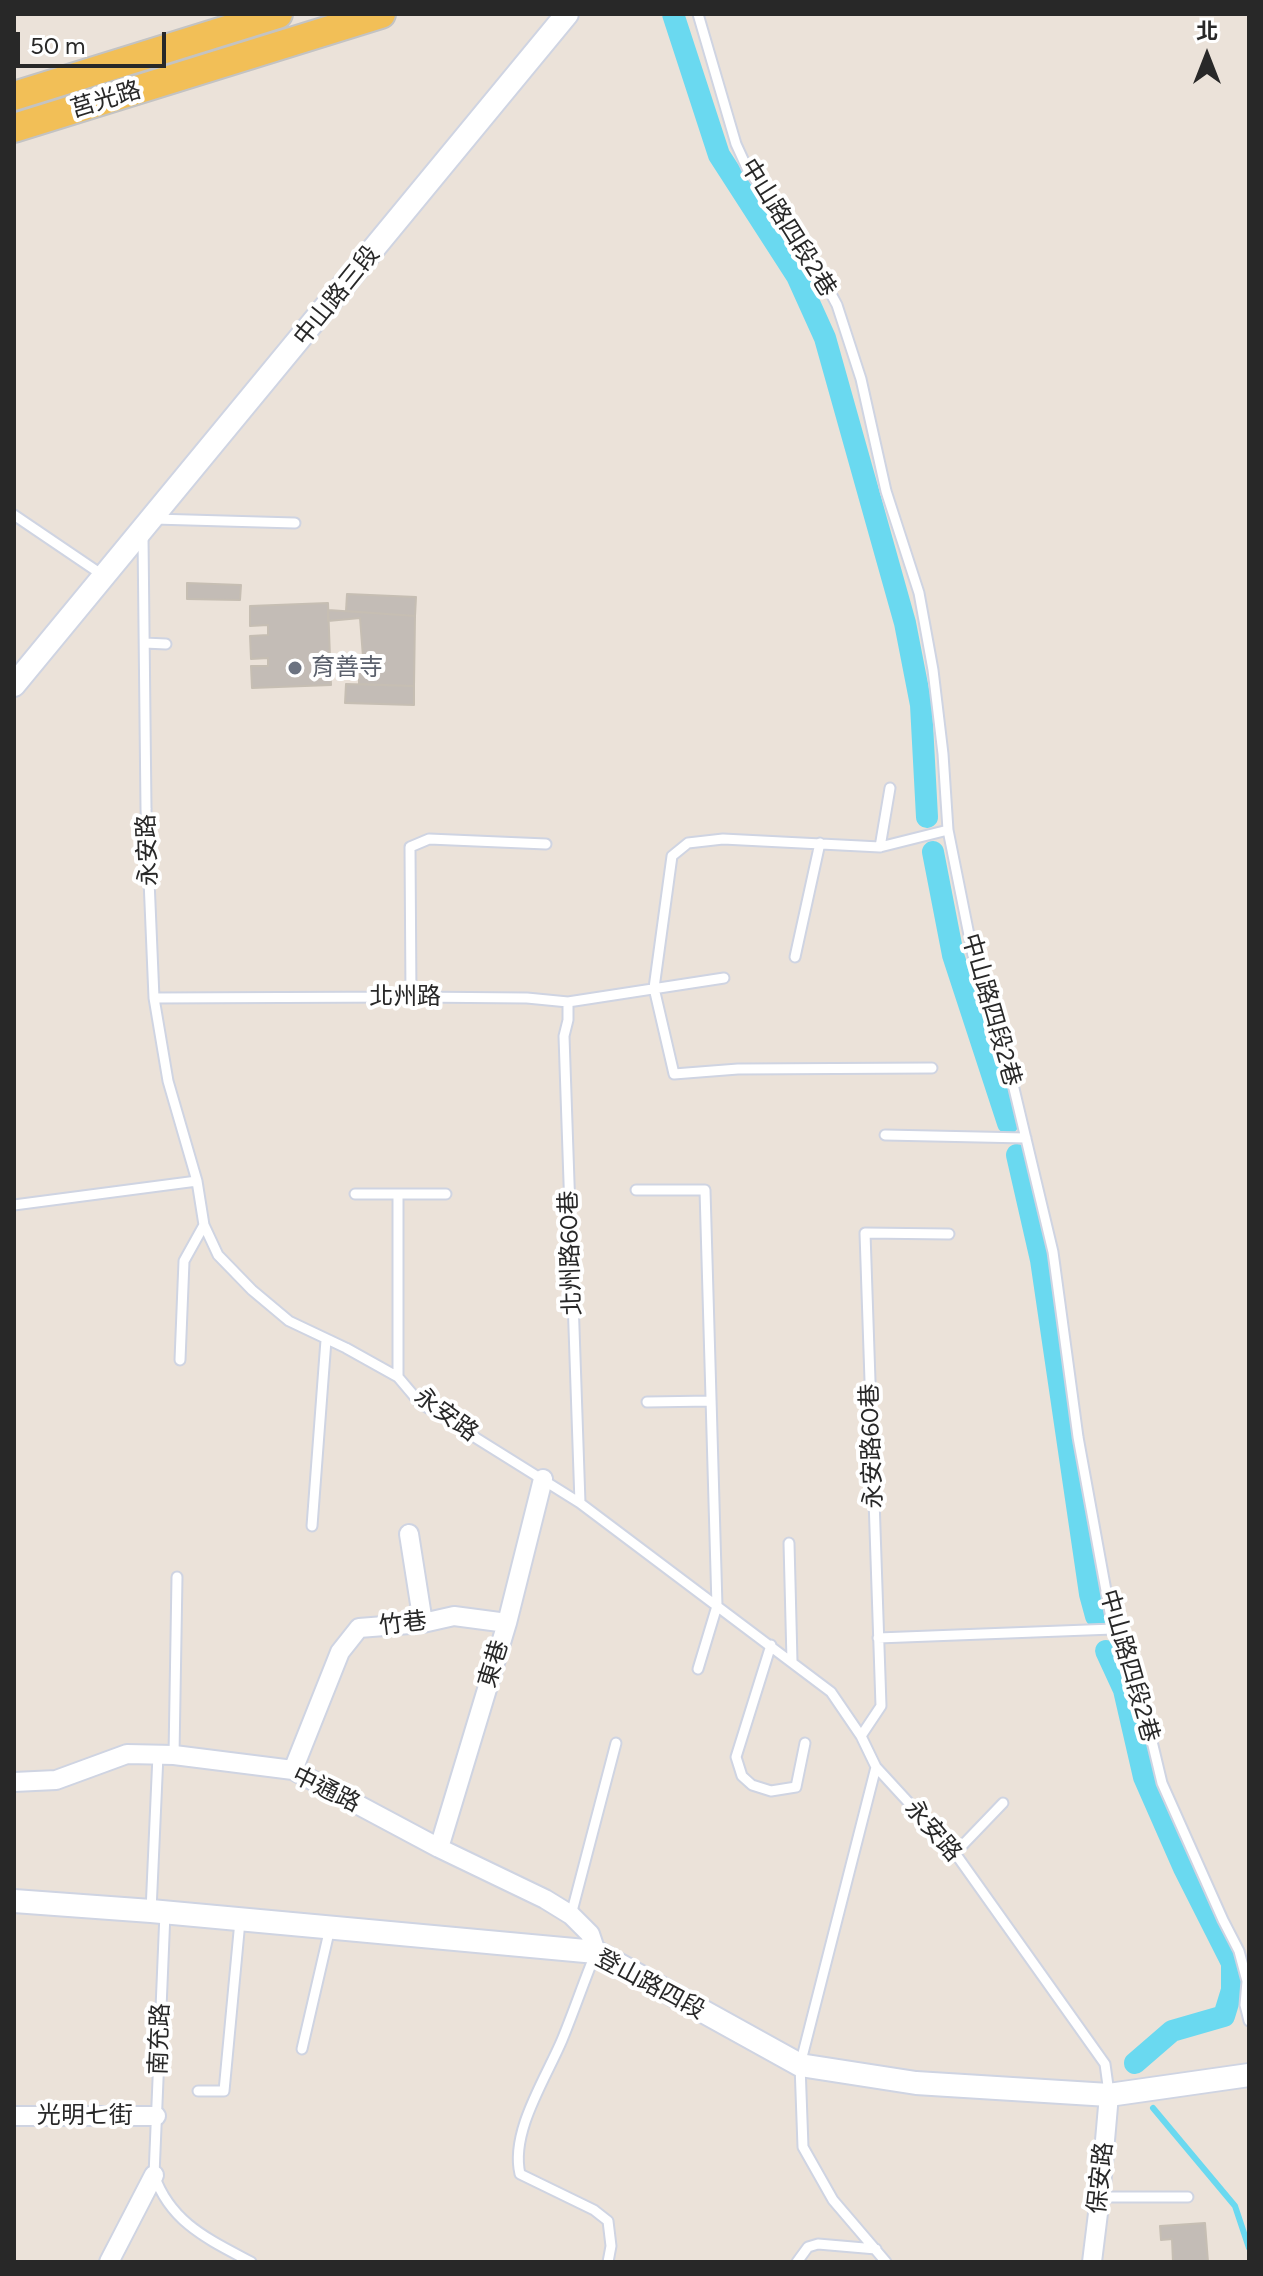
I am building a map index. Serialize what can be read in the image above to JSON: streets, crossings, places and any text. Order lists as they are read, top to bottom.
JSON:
{
  "streets": {
    "main road": ["莒光路"],
    "street": [
      "中山路三段",
      "竹巷",
      "東巷",
      "中通路",
      "登山路四段",
      "光明七街",
      "保安路"
    ],
    "lane": [
      "中山路四段2巷",
      "永安路",
      "北州路",
      "北州路60巷",
      "永安路60巷",
      "南充路"
    ]
  },
  "crossings": [
    ["中山路三段", "永安路"],
    ["永安路", "北州路"],
    ["永安路", "北州路60巷"],
    ["永安路", "永安路60巷"],
    ["永安路", "東巷"],
    ["永安路", "登山路四段"],
    ["永安路", "保安路"],
    ["北州路", "北州路60巷"],
    ["竹巷", "東巷"],
    ["竹巷", "中通路"],
    ["東巷", "中通路"],
    ["中通路", "登山路四段"],
    ["中通路", "南充路"],
    ["登山路四段", "南充路"],
    ["登山路四段", "保安路"],
    ["南充路", "光明七街"]
  ],
  "places": ["育善寺"],
  "scale_bar": "50 m",
  "north": "top"
}
